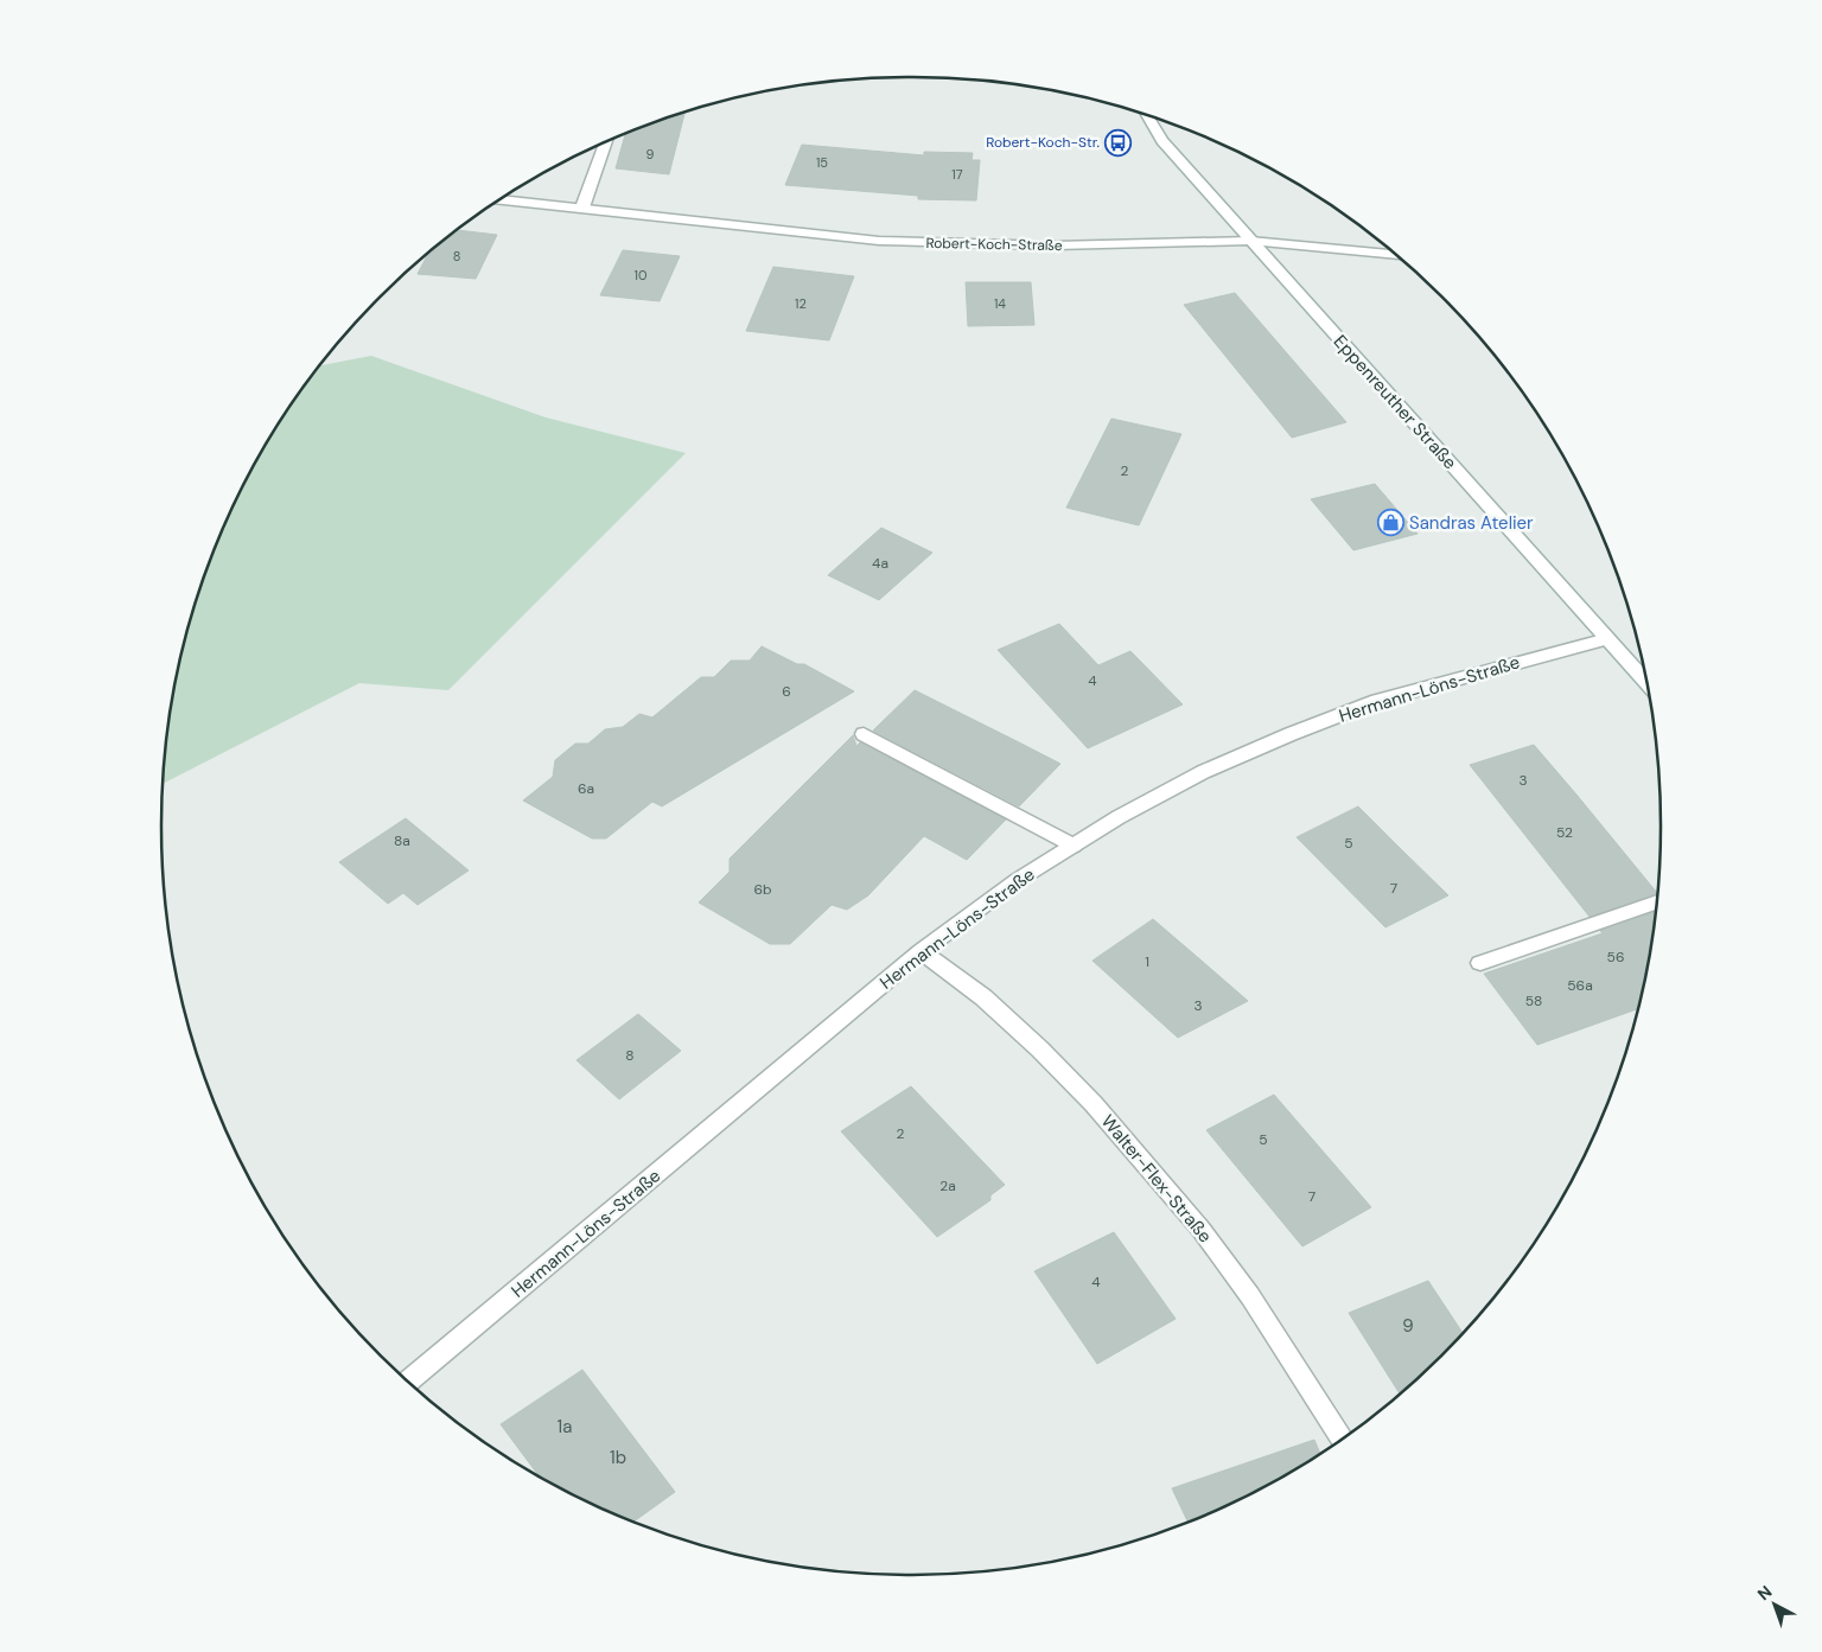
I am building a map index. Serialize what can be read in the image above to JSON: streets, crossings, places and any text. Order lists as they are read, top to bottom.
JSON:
{
  "streets": {
    "street": [
      "Robert-Koch-Straße",
      "Eppenreuther Straße",
      "Hermann-Löns-Straße",
      "Walter-Flex-Straße"
    ]
  },
  "crossings": [
    ["Robert-Koch-Straße", "Eppenreuther Straße"],
    ["Eppenreuther Straße", "Hermann-Löns-Straße"],
    ["Hermann-Löns-Straße", "Walter-Flex-Straße"]
  ],
  "places": {
    "bus stop": ["Robert-Koch-Str."],
    "shop": ["Sandras Atelier"]
  },
  "house_numbers": [
    "9",
    "15",
    "17",
    "8",
    "10",
    "12",
    "14",
    "2",
    "4a",
    "4",
    "6",
    "3",
    "6a",
    "52",
    "8a",
    "5",
    "7",
    "6b",
    "56",
    "1",
    "56a",
    "58",
    "3",
    "8",
    "2",
    "5",
    "2a",
    "7",
    "4",
    "9",
    "1a",
    "1b"
  ],
  "north": "top left"
}
